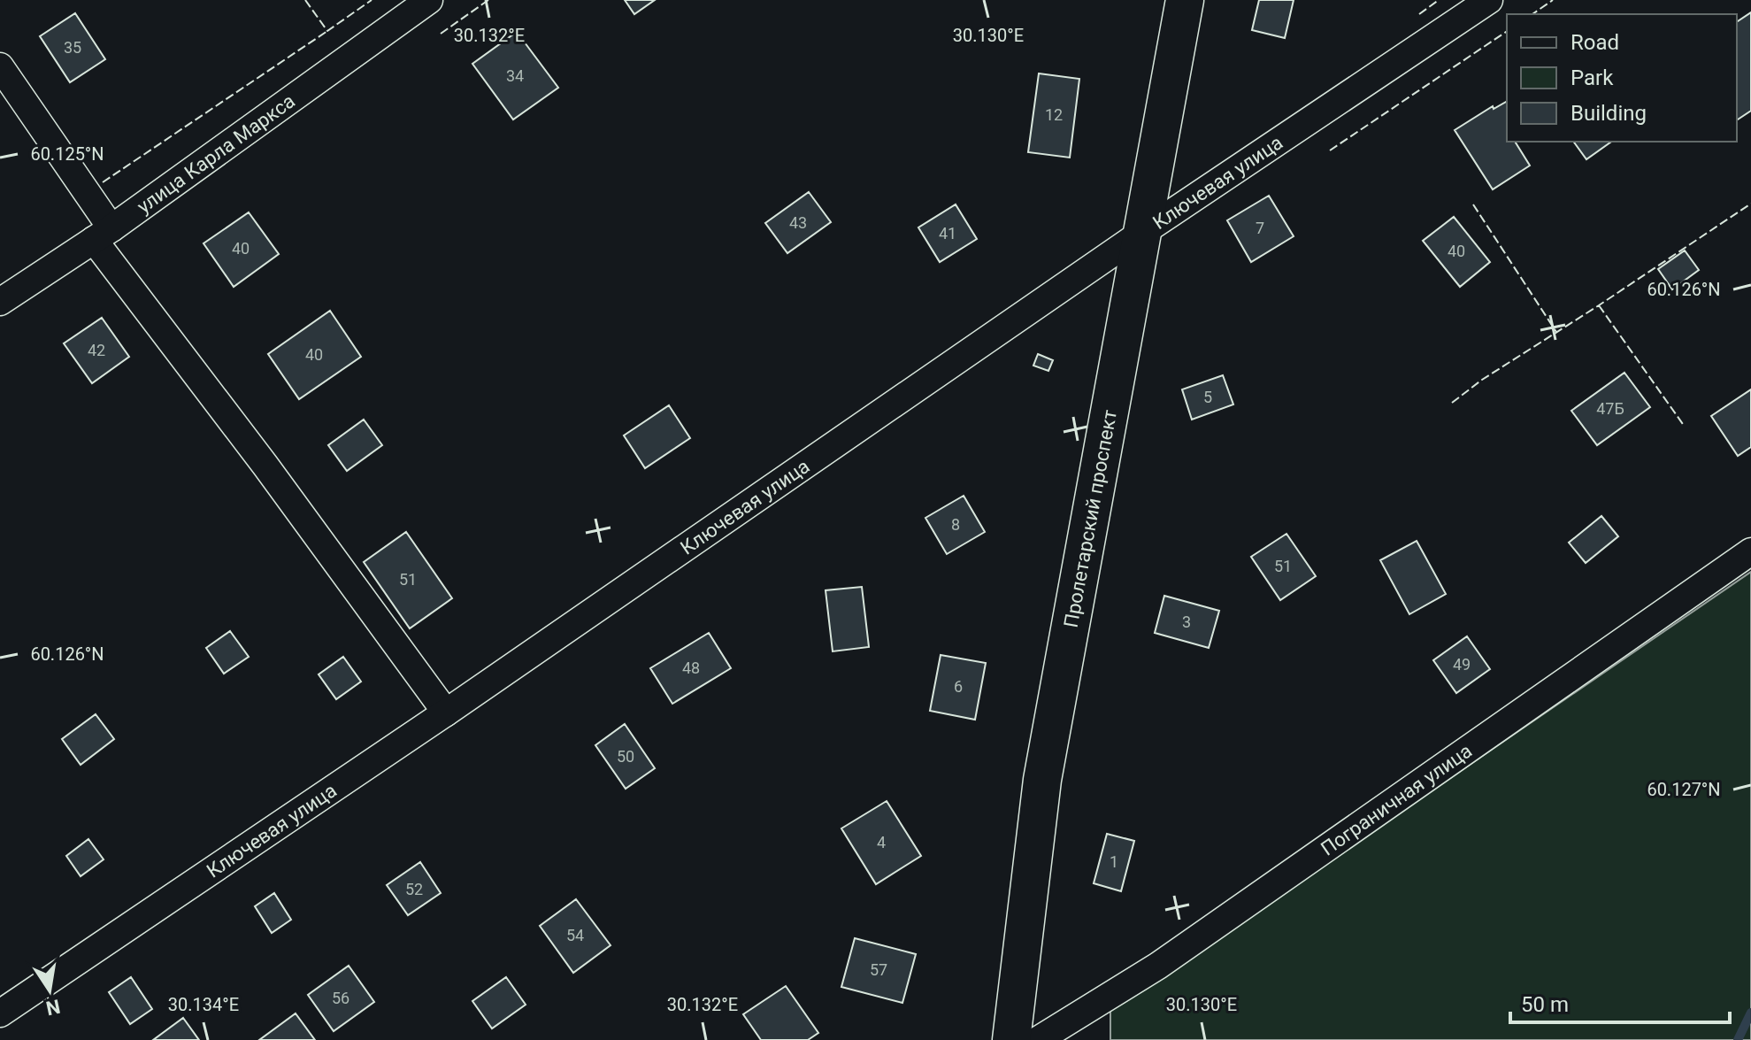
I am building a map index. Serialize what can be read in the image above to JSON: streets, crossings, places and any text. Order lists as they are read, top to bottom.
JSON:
{
  "streets": {
    "street": [
      "улица Карла Маркса",
      "Ключевая улица",
      "Пролетарский проспект",
      "Пограничная улица"
    ]
  },
  "crossings": [
    ["Ключевая улица", "Пролетарский проспект"]
  ],
  "house_numbers": [
    "35",
    "34",
    "12",
    "43",
    "7",
    "41",
    "40",
    "40",
    "42",
    "40",
    "5",
    "47Б",
    "8",
    "51",
    "51",
    "3",
    "49",
    "48",
    "6",
    "50",
    "4",
    "1",
    "52",
    "54",
    "57",
    "56"
  ],
  "legend": ["Road", "Park", "Building"],
  "scale_bar": "50 m",
  "north": "bottom",
  "coordinates": [
    "30.132°E",
    "30.130°E",
    "60.125°N",
    "60.126°N",
    "60.127°N",
    "30.134°E"
  ]
}
